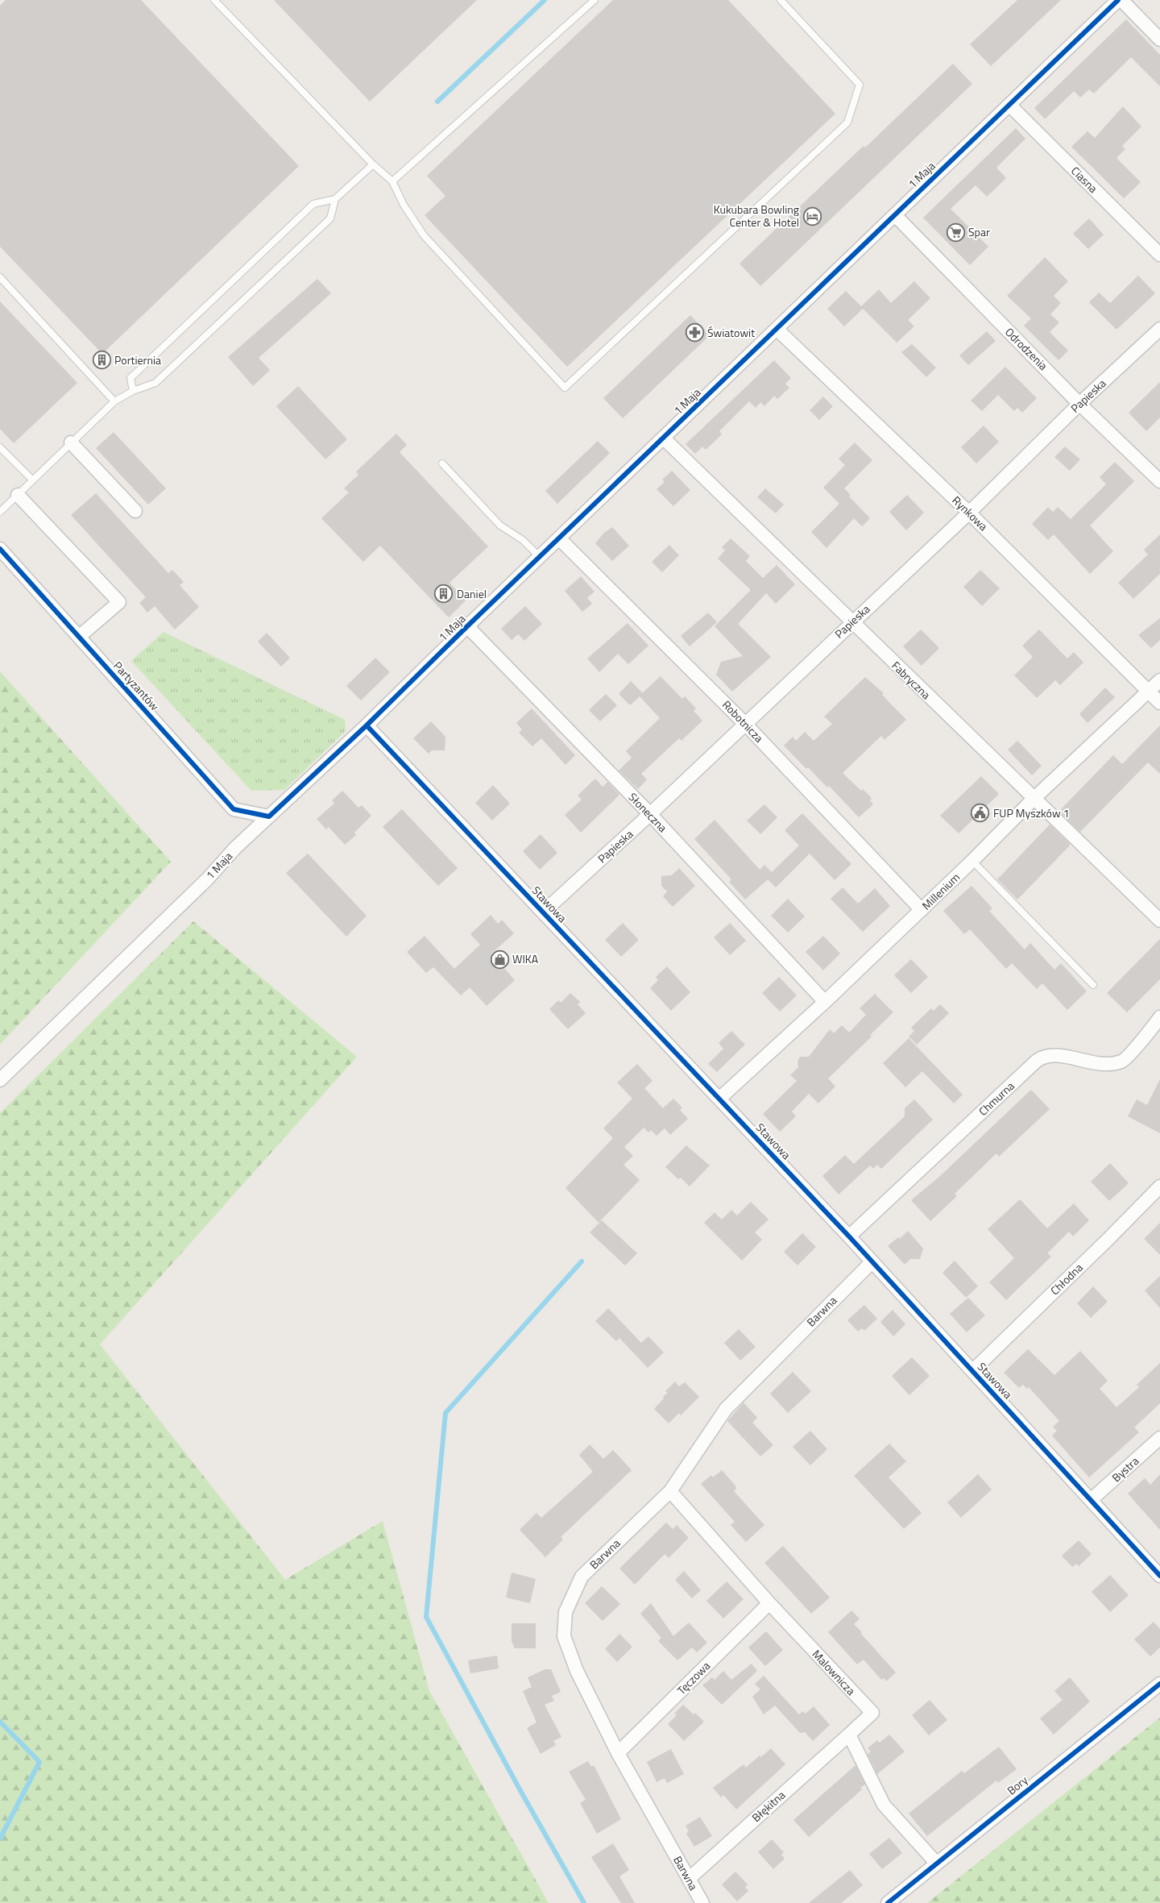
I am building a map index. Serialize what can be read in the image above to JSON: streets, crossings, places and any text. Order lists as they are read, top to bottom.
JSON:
{
  "streets": {
    "street": [
      "1 Maja",
      "Ciasna",
      "Odrodzenia",
      "Papieska",
      "Rynkowa",
      "Fabryczna",
      "Partyzantów",
      "Robotnicza",
      "Słoneczna",
      "Millenium",
      "Stawowa",
      "Chmurna",
      "Chłodna",
      "Barwna",
      "Bystra",
      "Malownicza",
      "Tęczowa",
      "Bory",
      "Błękitna"
    ]
  },
  "crossings": [
    ["1 Maja", "Ciasna"],
    ["1 Maja", "Odrodzenia"],
    ["1 Maja", "Rynkowa"],
    ["1 Maja", "Fabryczna"],
    ["1 Maja", "Partyzantów"],
    ["1 Maja", "Robotnicza"],
    ["1 Maja", "Słoneczna"],
    ["1 Maja", "Stawowa"],
    ["Odrodzenia", "Papieska"],
    ["Papieska", "Rynkowa"],
    ["Papieska", "Fabryczna"],
    ["Papieska", "Robotnicza"],
    ["Papieska", "Słoneczna"],
    ["Papieska", "Stawowa"],
    ["Rynkowa", "Millenium"],
    ["Fabryczna", "Millenium"],
    ["Robotnicza", "Millenium"],
    ["Słoneczna", "Millenium"],
    ["Millenium", "Stawowa"],
    ["Stawowa", "Chmurna"],
    ["Stawowa", "Chłodna"],
    ["Stawowa", "Barwna"],
    ["Stawowa", "Bystra"],
    ["Barwna", "Malownicza"],
    ["Barwna", "Tęczowa"],
    ["Barwna", "Błękitna"],
    ["Malownicza", "Tęczowa"],
    ["Malownicza", "Błękitna"]
  ],
  "places": {
    "hotel": ["Kukubara Bowling Center & Hotel"],
    "supermarket": ["Spar"],
    "pharmacy": ["Światowit"],
    "building": ["Portiernia", "Daniel"],
    "public building": ["FUP Myszków 1"],
    "shop": ["WIKA"]
  }
}
